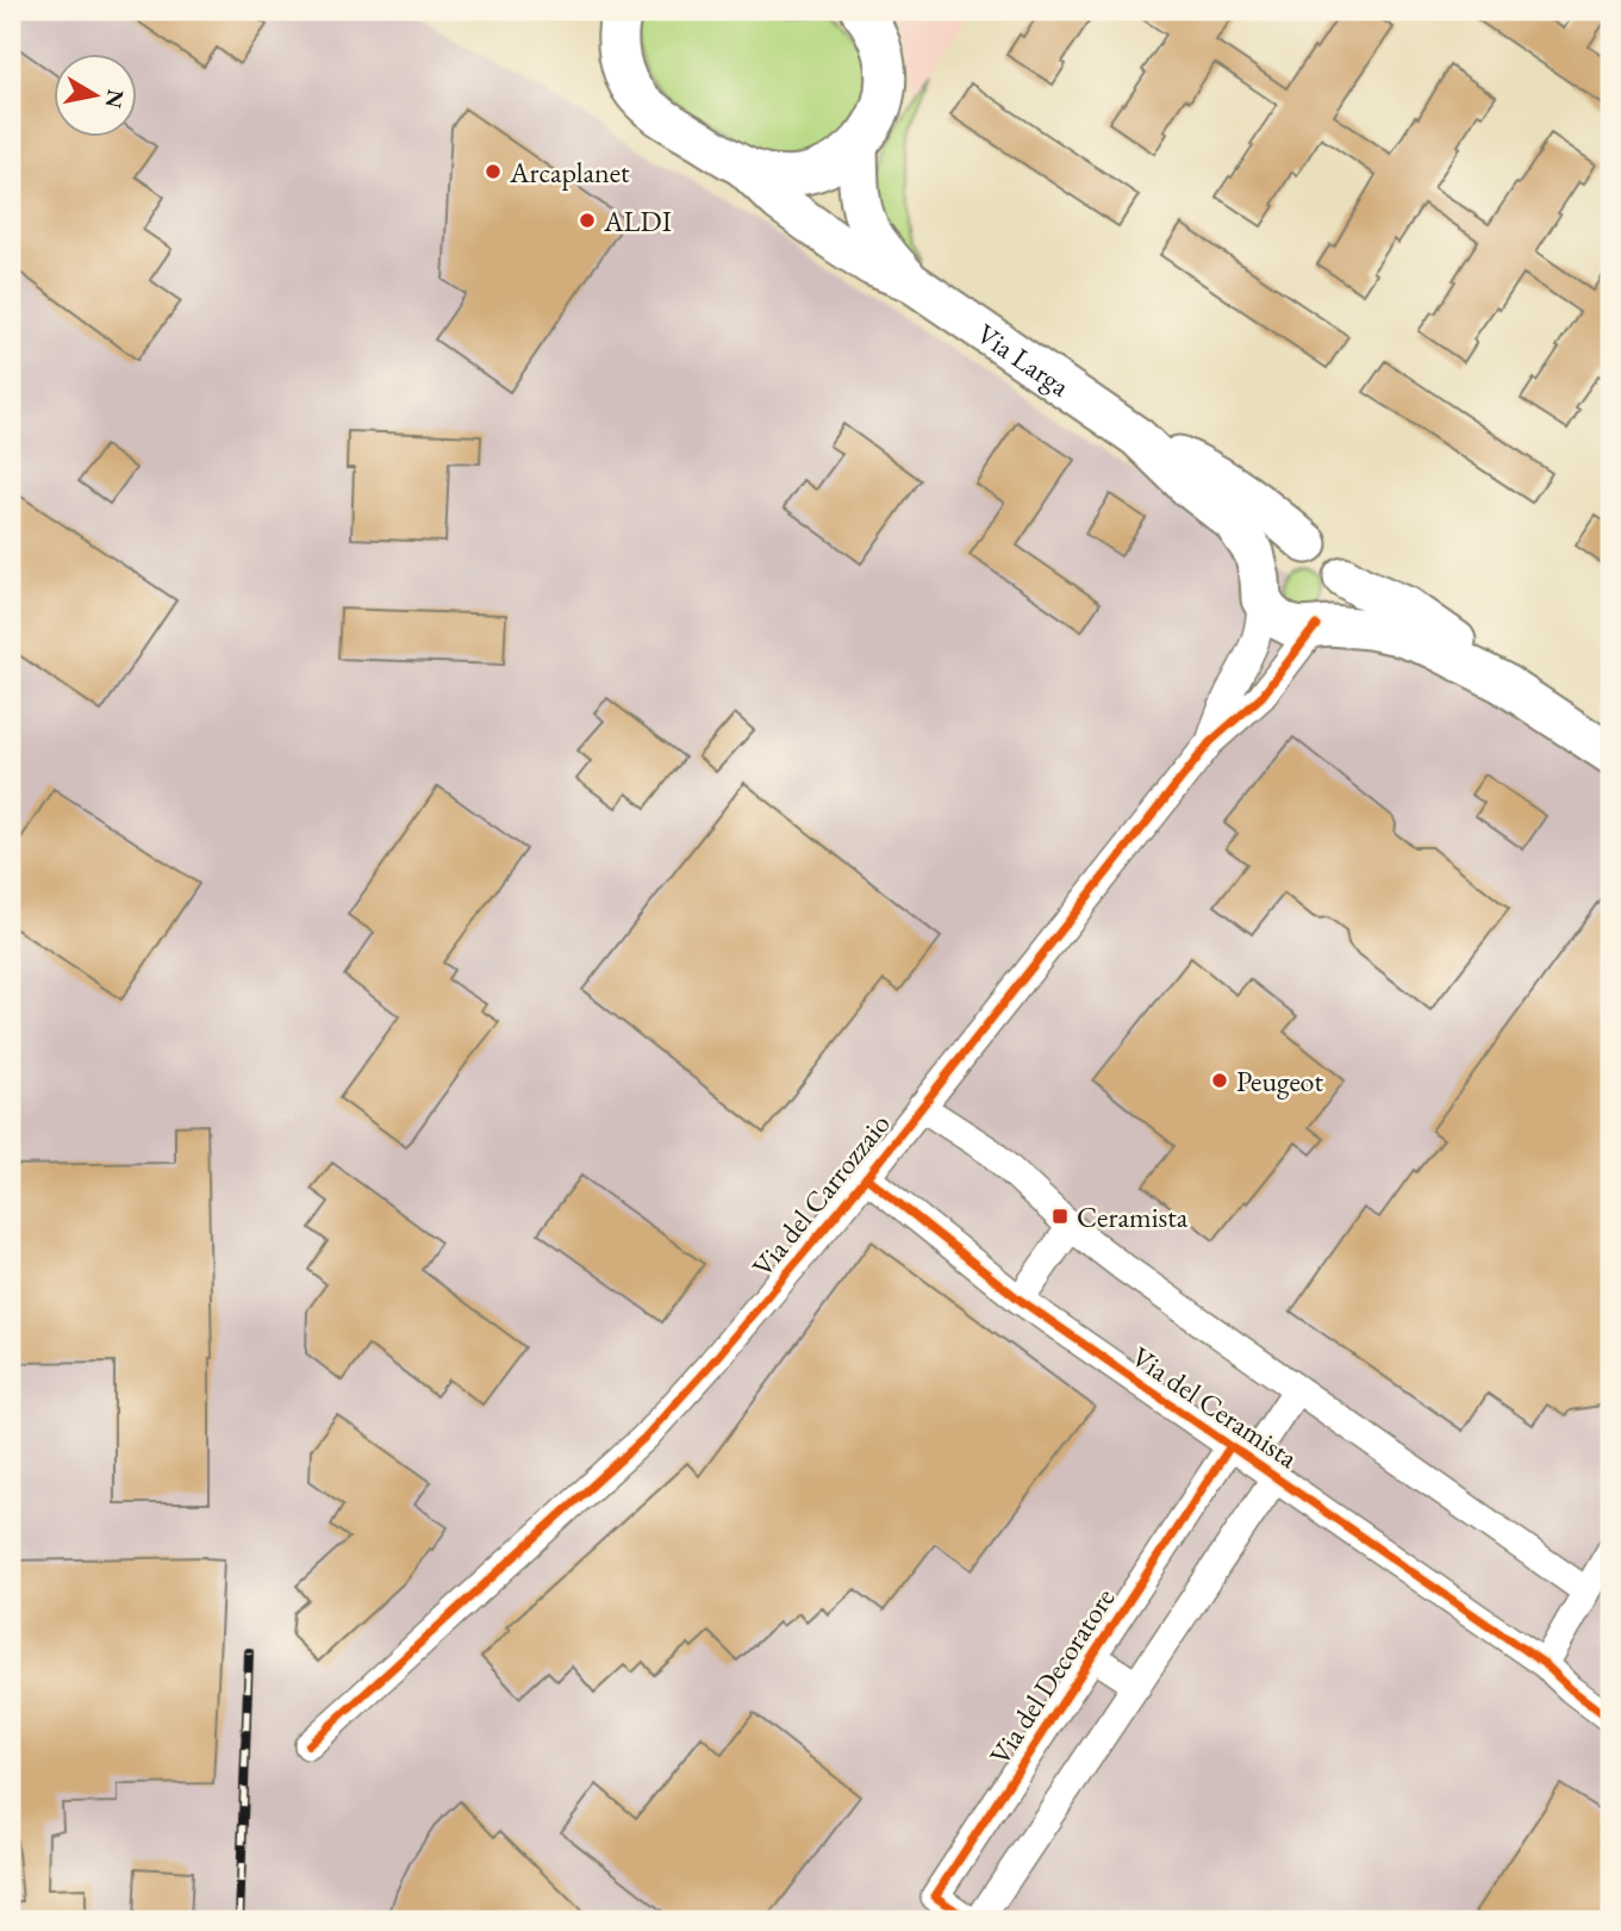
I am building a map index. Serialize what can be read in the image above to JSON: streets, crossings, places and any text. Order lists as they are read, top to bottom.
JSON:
{
  "streets": {
    "main road": ["Via Larga"],
    "street": ["Via del Carrozzaio", "Via del Ceramista", "Via del Decoratore"]
  },
  "crossings": [
    ["Via Larga", "Via del Carrozzaio"],
    ["Via del Carrozzaio", "Via del Ceramista"],
    ["Via del Ceramista", "Via del Decoratore"]
  ],
  "places": {
    "other": ["Arcaplanet", "ALDI", "Peugeot"],
    "transit": ["Ceramista"]
  },
  "north": "right"
}
